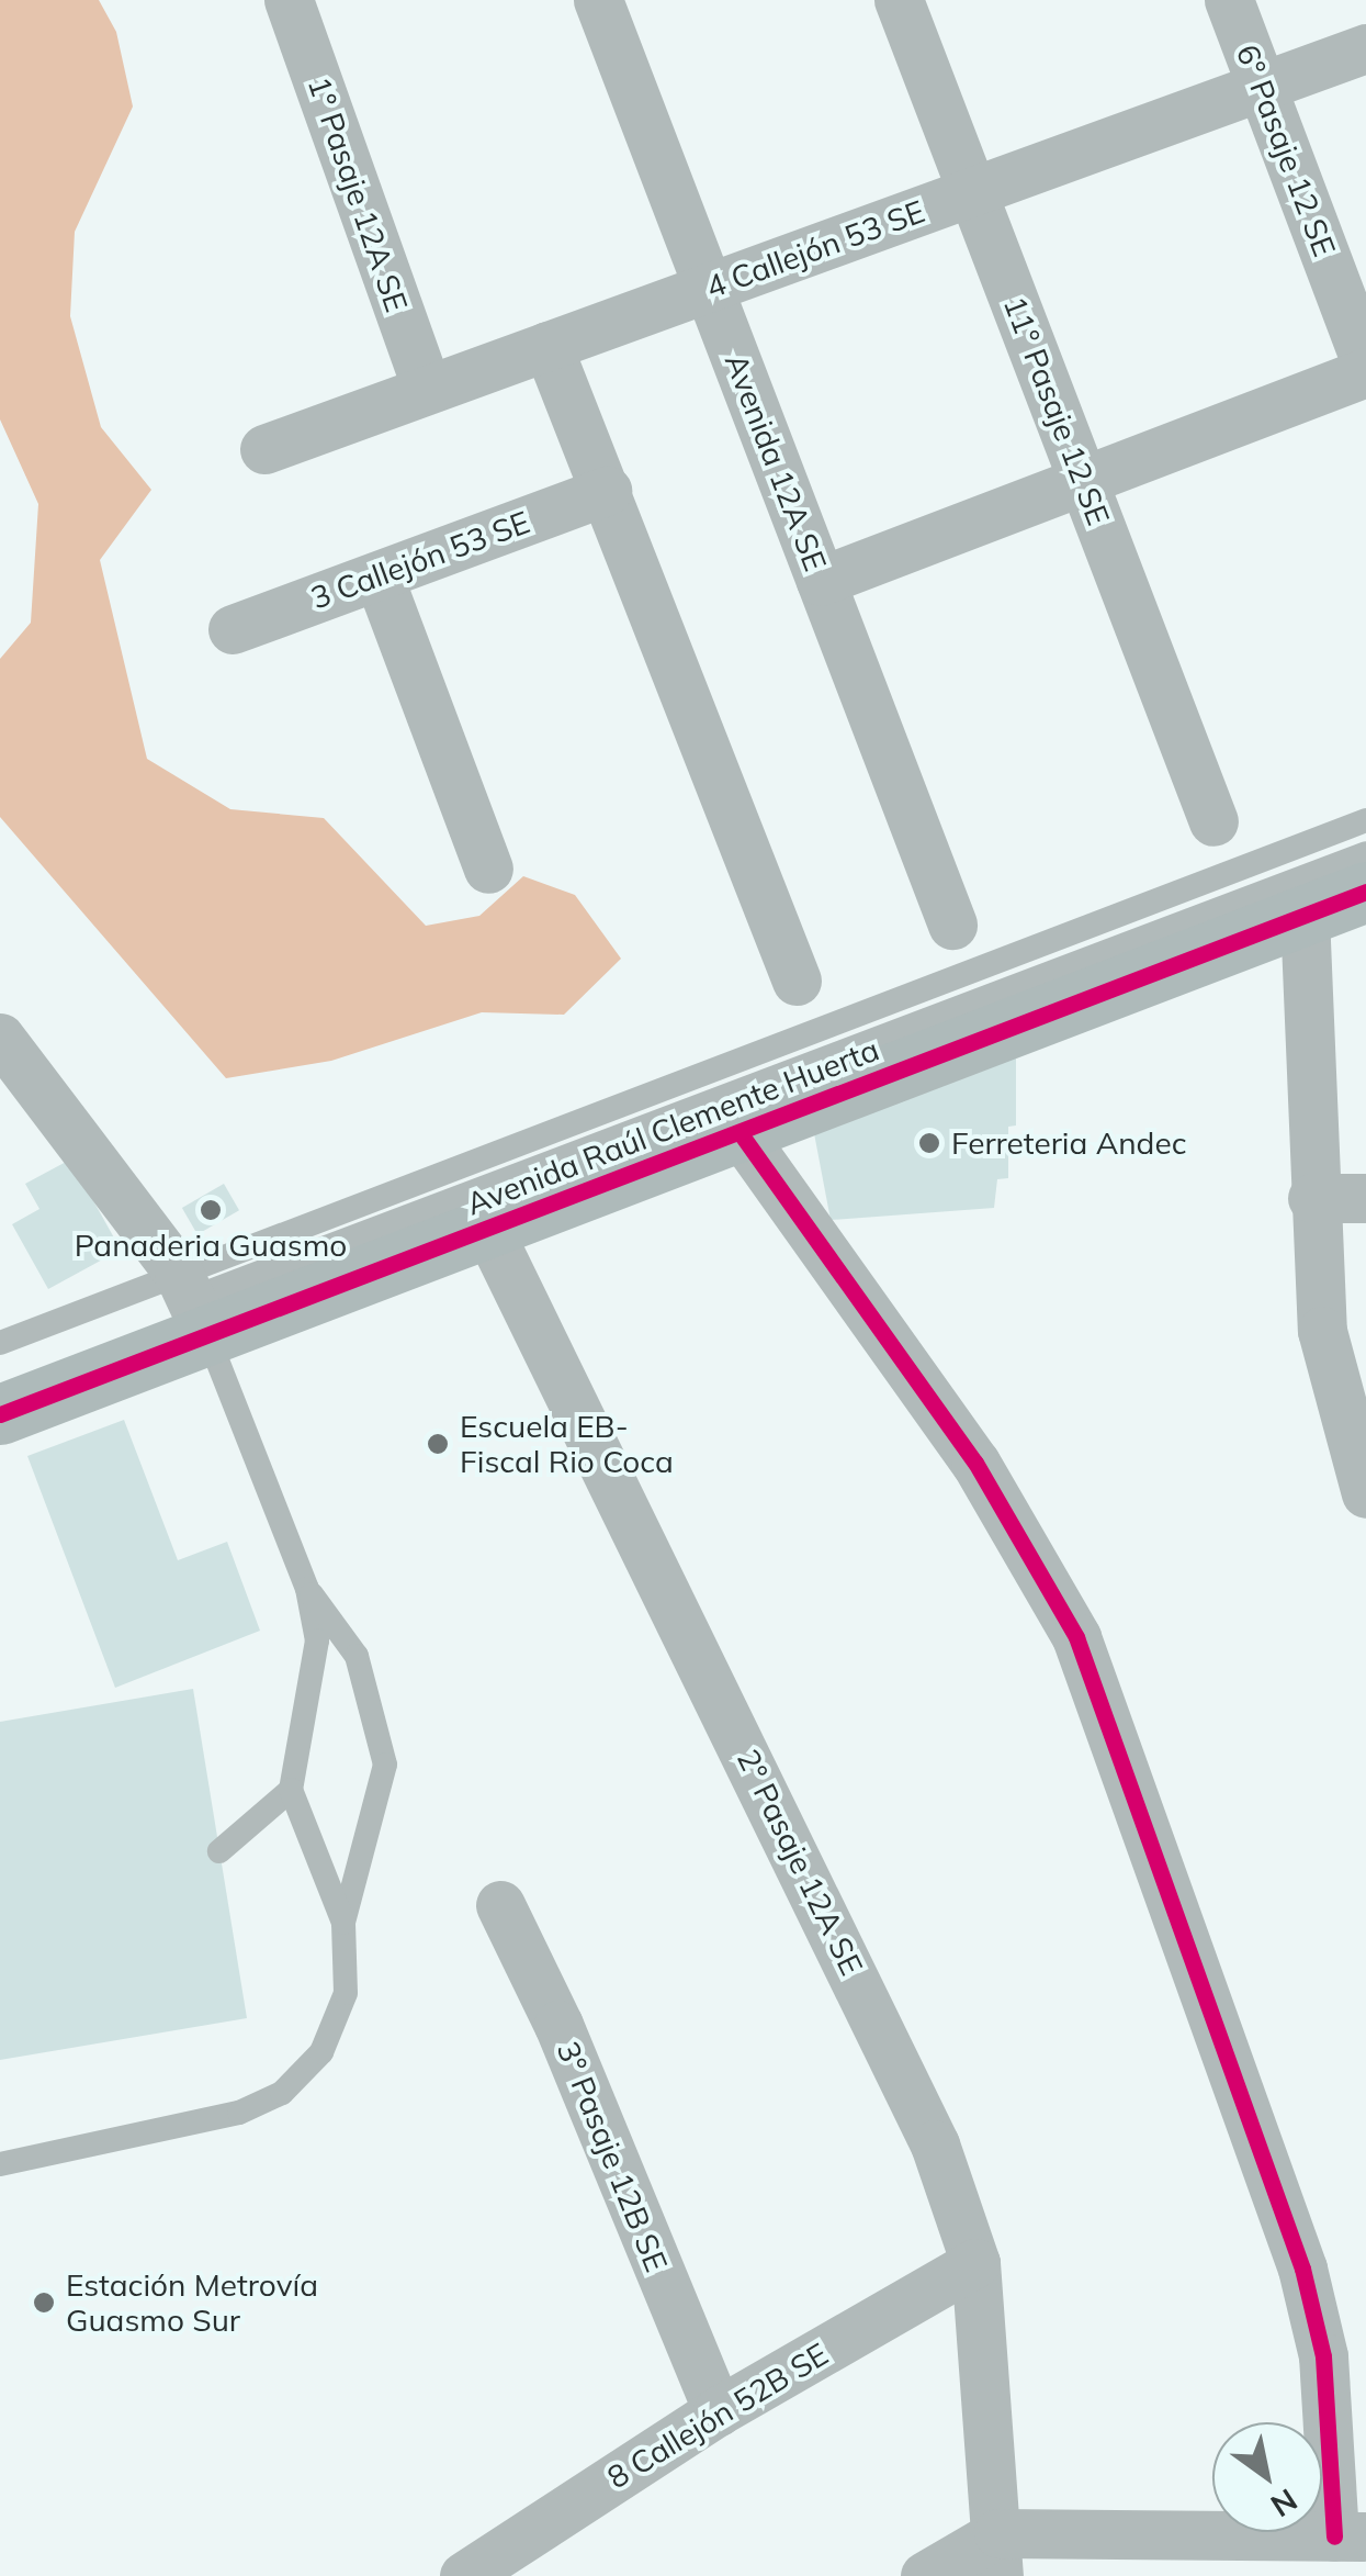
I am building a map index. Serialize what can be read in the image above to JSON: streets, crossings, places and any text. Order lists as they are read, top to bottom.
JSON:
{
  "streets": {
    "street": [
      "6° Pasaje 12 SE",
      "1° Pasaje 12A SE",
      "4 Callejón 53 SE",
      "11° Pasaje 12 SE",
      "Avenida 12A SE",
      "3 Callejón 53 SE",
      "Avenida Raúl Clemente Huerta",
      "2° Pasaje 12A SE",
      "3° Pasaje 12B SE",
      "8 Callejón 52B SE"
    ]
  },
  "crossings": [
    ["6° Pasaje 12 SE", "4 Callejón 53 SE"],
    ["1° Pasaje 12A SE", "4 Callejón 53 SE"],
    ["4 Callejón 53 SE", "11° Pasaje 12 SE"],
    ["4 Callejón 53 SE", "Avenida 12A SE"],
    ["Avenida Raúl Clemente Huerta", "2° Pasaje 12A SE"],
    ["2° Pasaje 12A SE", "8 Callejón 52B SE"],
    ["3° Pasaje 12B SE", "8 Callejón 52B SE"]
  ],
  "places": [
    "Ferreteria Andec",
    "Panaderia Guasmo",
    "Escuela EB- Fiscal Rio Coca",
    "Estación Metrovía Guasmo Sur"
  ],
  "north": "bottom right"
}
